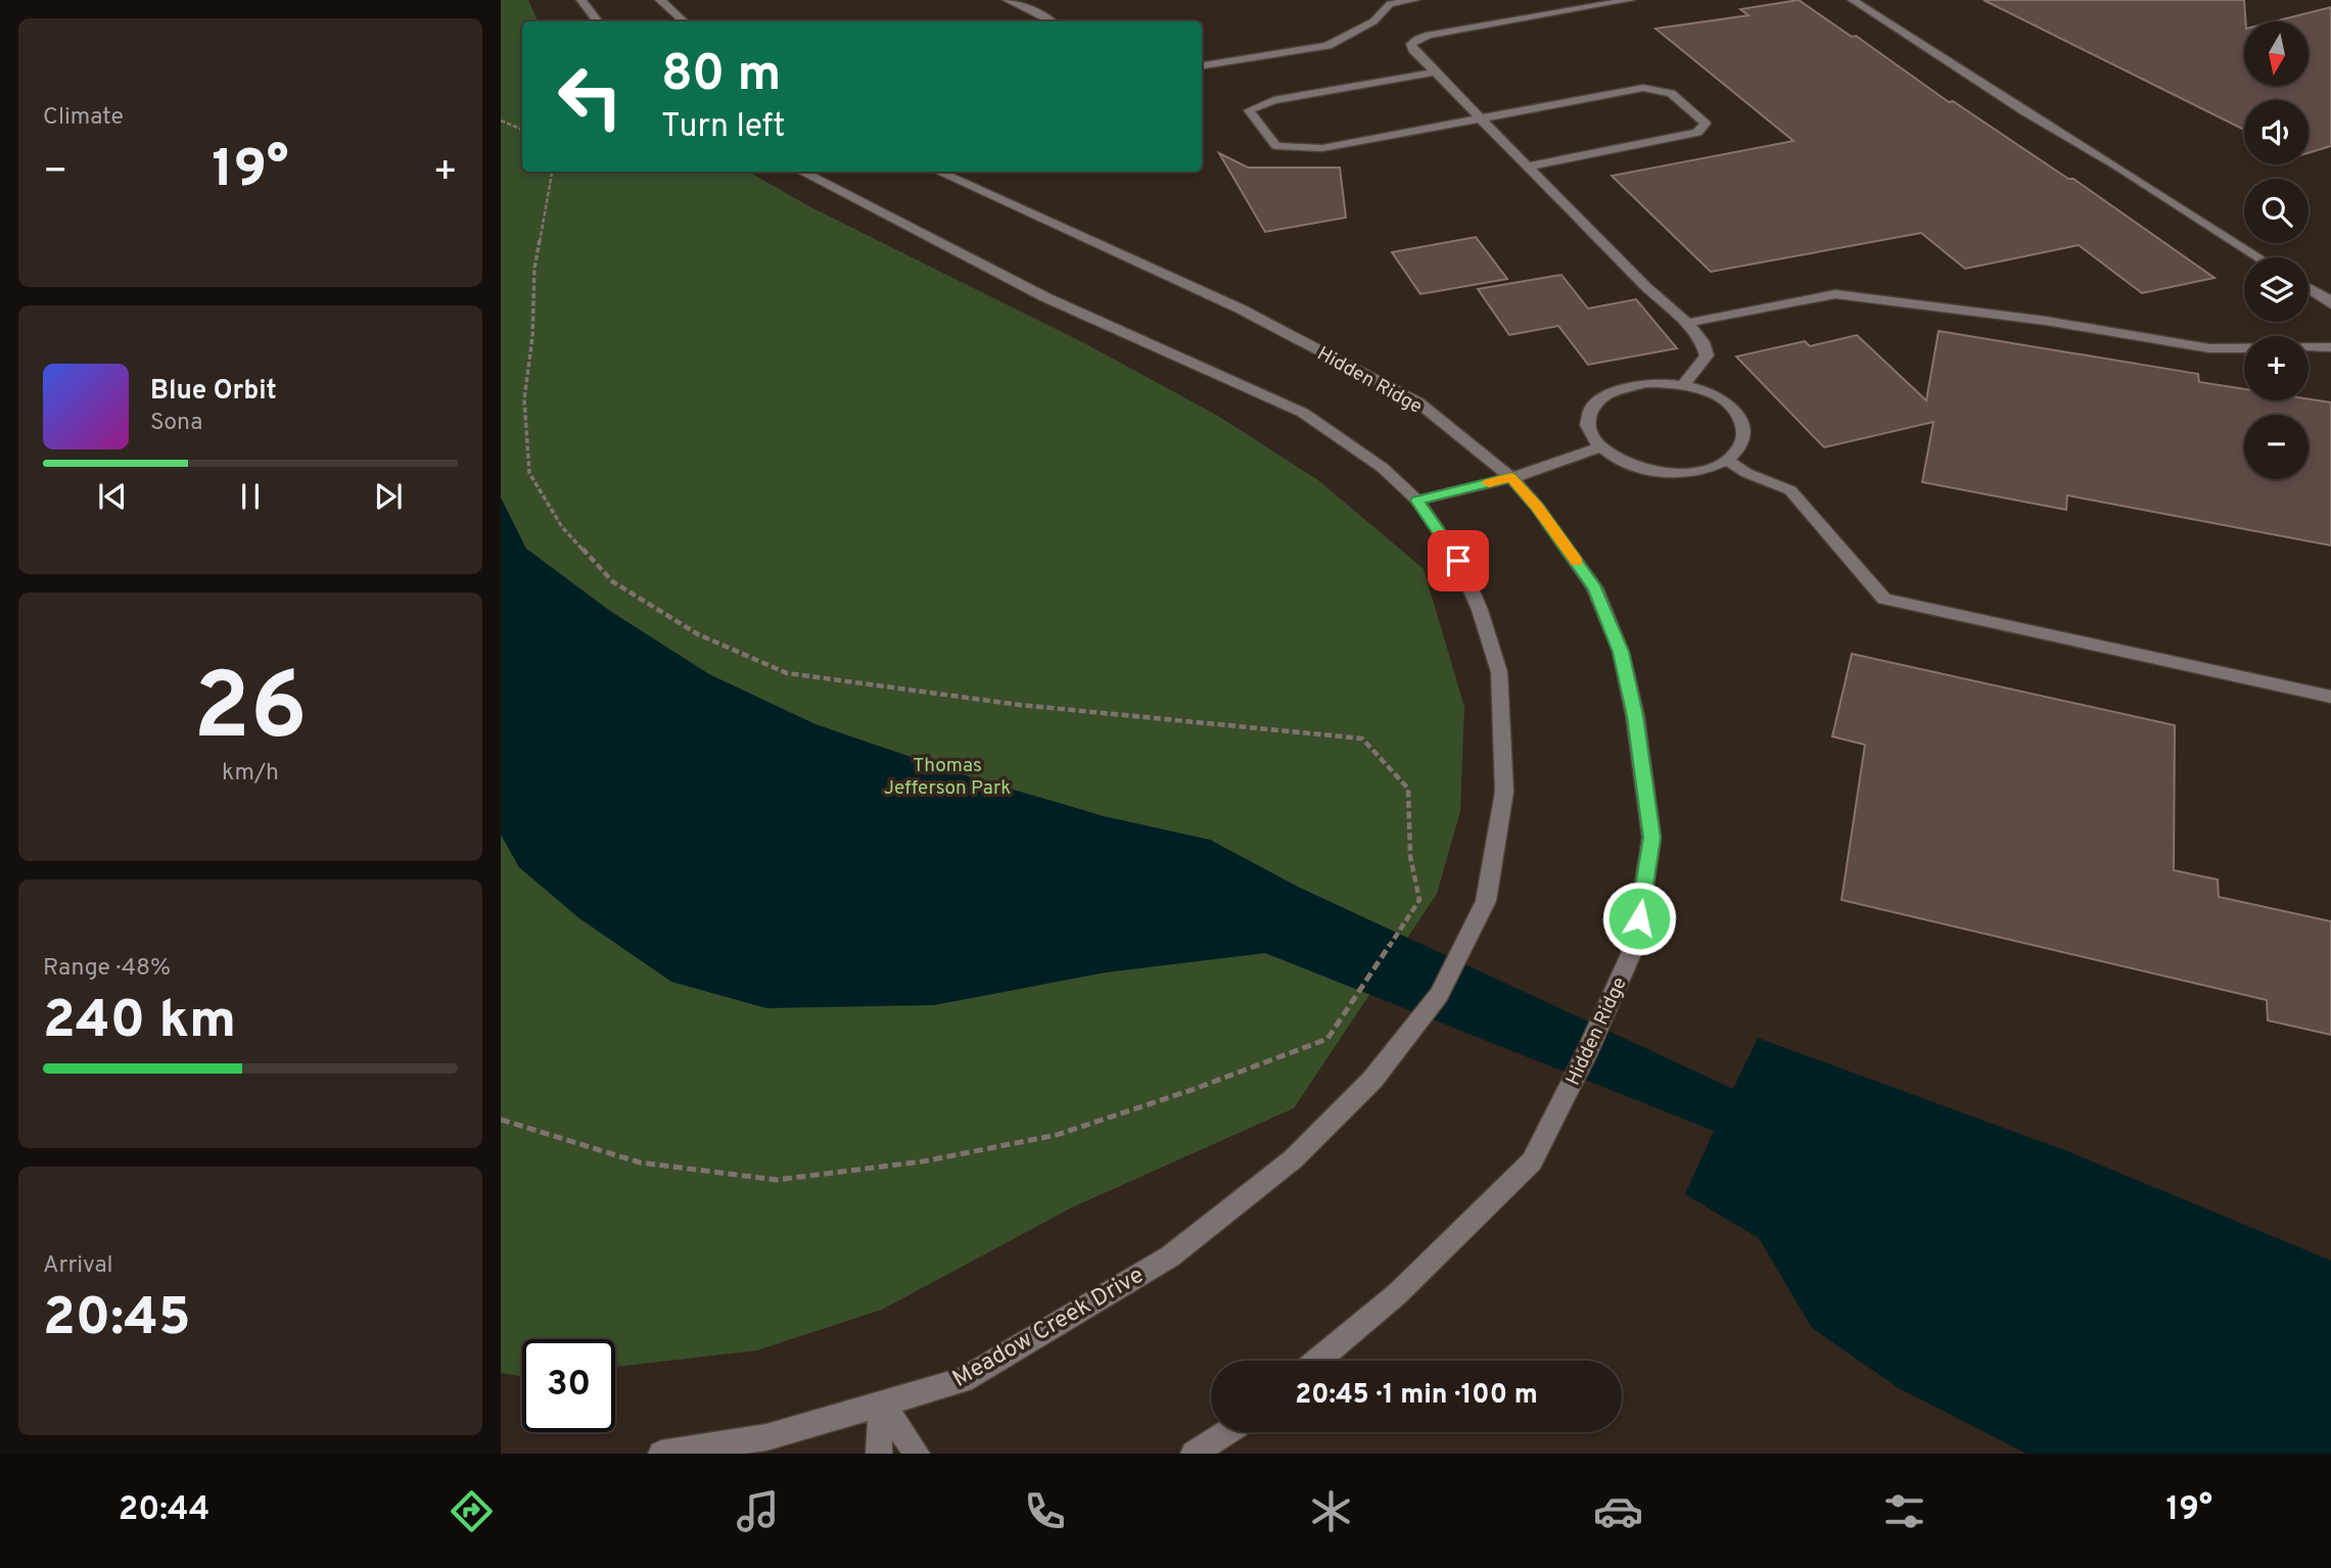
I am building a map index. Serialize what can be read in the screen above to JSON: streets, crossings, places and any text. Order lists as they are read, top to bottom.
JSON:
{
  "streets": {
    "street": ["Hidden Ridge", "Meadow Creek Drive"]
  },
  "parks": ["Thomas Jefferson Park"],
  "north": "bottom",
  "page": {
    "tile": [
      "Climate",
      ["26", "km/h"],
      ["Range · 48%", "240 km"],
      ["Arrival", "20:45"]
    ],
    "map_buttons": ["+", "−"],
    "turn": ["80 m", "Turn left"],
    "heat": ["−", "19°", "+"],
    "song": ["Blue Orbit", "Sona"],
    "limit": "30",
    "trip": "20:45 · 1 min · 100 m",
    "tabs": ["20:44", "19°"]
  }
}
